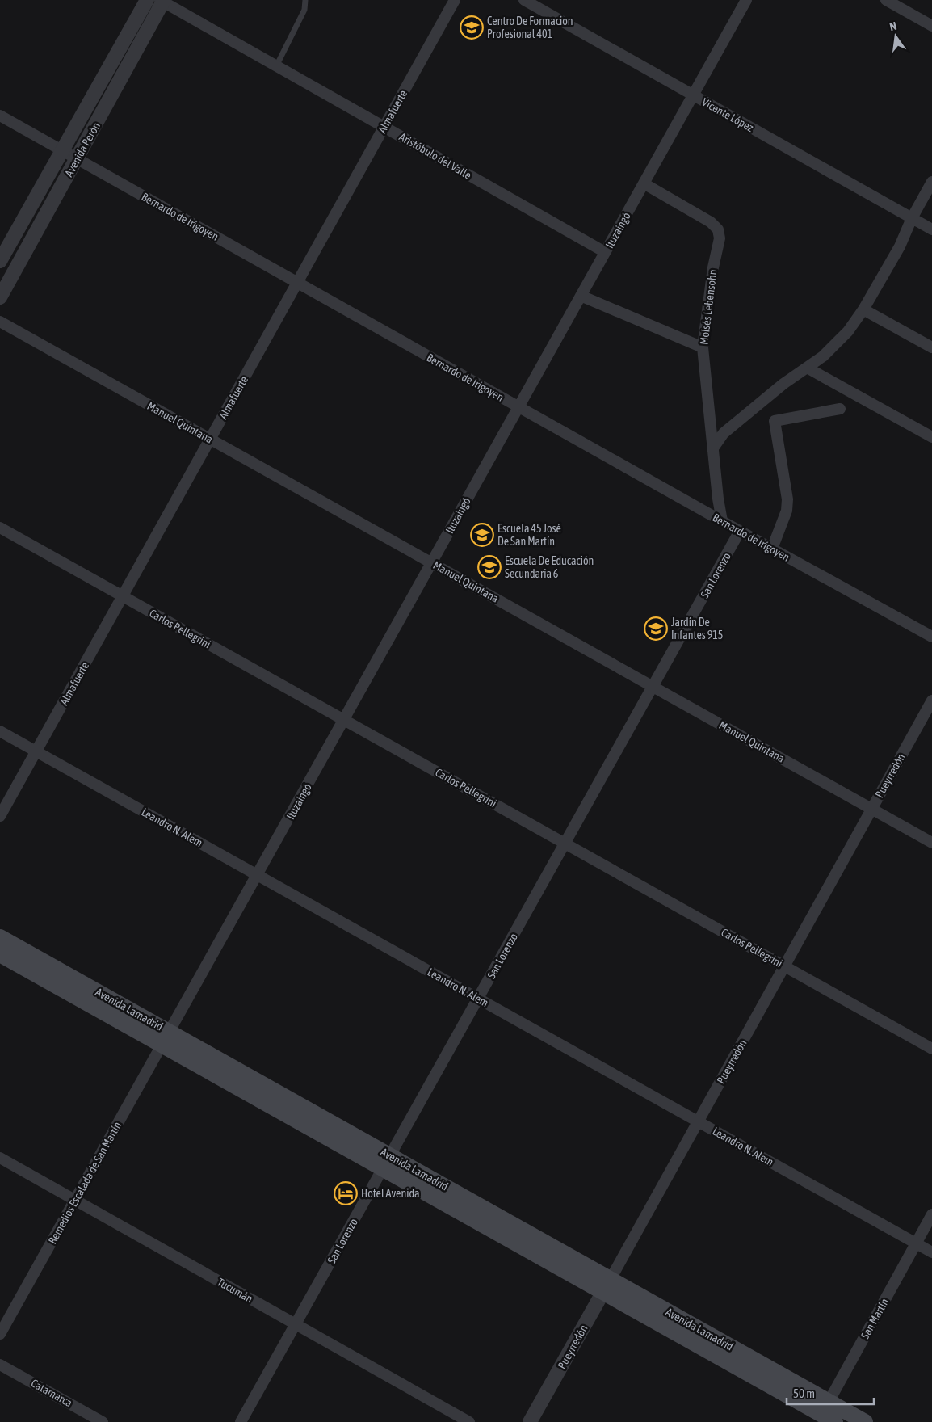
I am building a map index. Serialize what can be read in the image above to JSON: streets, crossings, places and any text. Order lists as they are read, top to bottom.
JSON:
{
  "streets": {
    "main road": ["Avenida Lamadrid"],
    "street": [
      "Almafuerte",
      "Vicente López",
      "Avenida Perón",
      "Aristóbulo del Valle",
      "Bernardo de Irigoyen",
      "Ituzaingó",
      "Moisés Lebensohn",
      "Manuel Quintana",
      "San Lorenzo",
      "Carlos Pellegrini",
      "Pueyrredón",
      "Leandro N. Alem",
      "Remedios Escalada de San Martín",
      "Tucumán",
      "San Martín",
      "Catamarca"
    ]
  },
  "crossings": [
    ["Almafuerte", "Aristóbulo del Valle"],
    ["Almafuerte", "Bernardo de Irigoyen"],
    ["Almafuerte", "Manuel Quintana"],
    ["Almafuerte", "Carlos Pellegrini"],
    ["Almafuerte", "Leandro N. Alem"],
    ["Vicente López", "Ituzaingó"],
    ["Avenida Perón", "Aristóbulo del Valle"],
    ["Avenida Perón", "Bernardo de Irigoyen"],
    ["Aristóbulo del Valle", "Ituzaingó"],
    ["Bernardo de Irigoyen", "Ituzaingó"],
    ["Bernardo de Irigoyen", "Moisés Lebensohn"],
    ["Bernardo de Irigoyen", "San Lorenzo"],
    ["Ituzaingó", "Moisés Lebensohn"],
    ["Ituzaingó", "Manuel Quintana"],
    ["Ituzaingó", "Carlos Pellegrini"],
    ["Ituzaingó", "Leandro N. Alem"],
    ["Ituzaingó", "Avenida Lamadrid"],
    ["Ituzaingó", "Remedios Escalada de San Martín"],
    ["Manuel Quintana", "San Lorenzo"],
    ["Manuel Quintana", "Pueyrredón"],
    ["San Lorenzo", "Carlos Pellegrini"],
    ["San Lorenzo", "Leandro N. Alem"],
    ["San Lorenzo", "Avenida Lamadrid"],
    ["San Lorenzo", "Tucumán"],
    ["Carlos Pellegrini", "Pueyrredón"],
    ["Pueyrredón", "Leandro N. Alem"],
    ["Pueyrredón", "Avenida Lamadrid"],
    ["Leandro N. Alem", "San Martín"],
    ["Avenida Lamadrid", "Remedios Escalada de San Martín"],
    ["Avenida Lamadrid", "San Martín"],
    ["Remedios Escalada de San Martín", "Tucumán"]
  ],
  "places": {
    "school or university": [
      "Centro De Formacion Profesional 401",
      "Escuela 45 José De San Martín",
      "Escuela De Educación Secundaria 6",
      "Jardín De Infantes 915"
    ],
    "hotel": ["Hotel Avenida"]
  },
  "scale_bar": "50 m",
  "north": "top"
}
